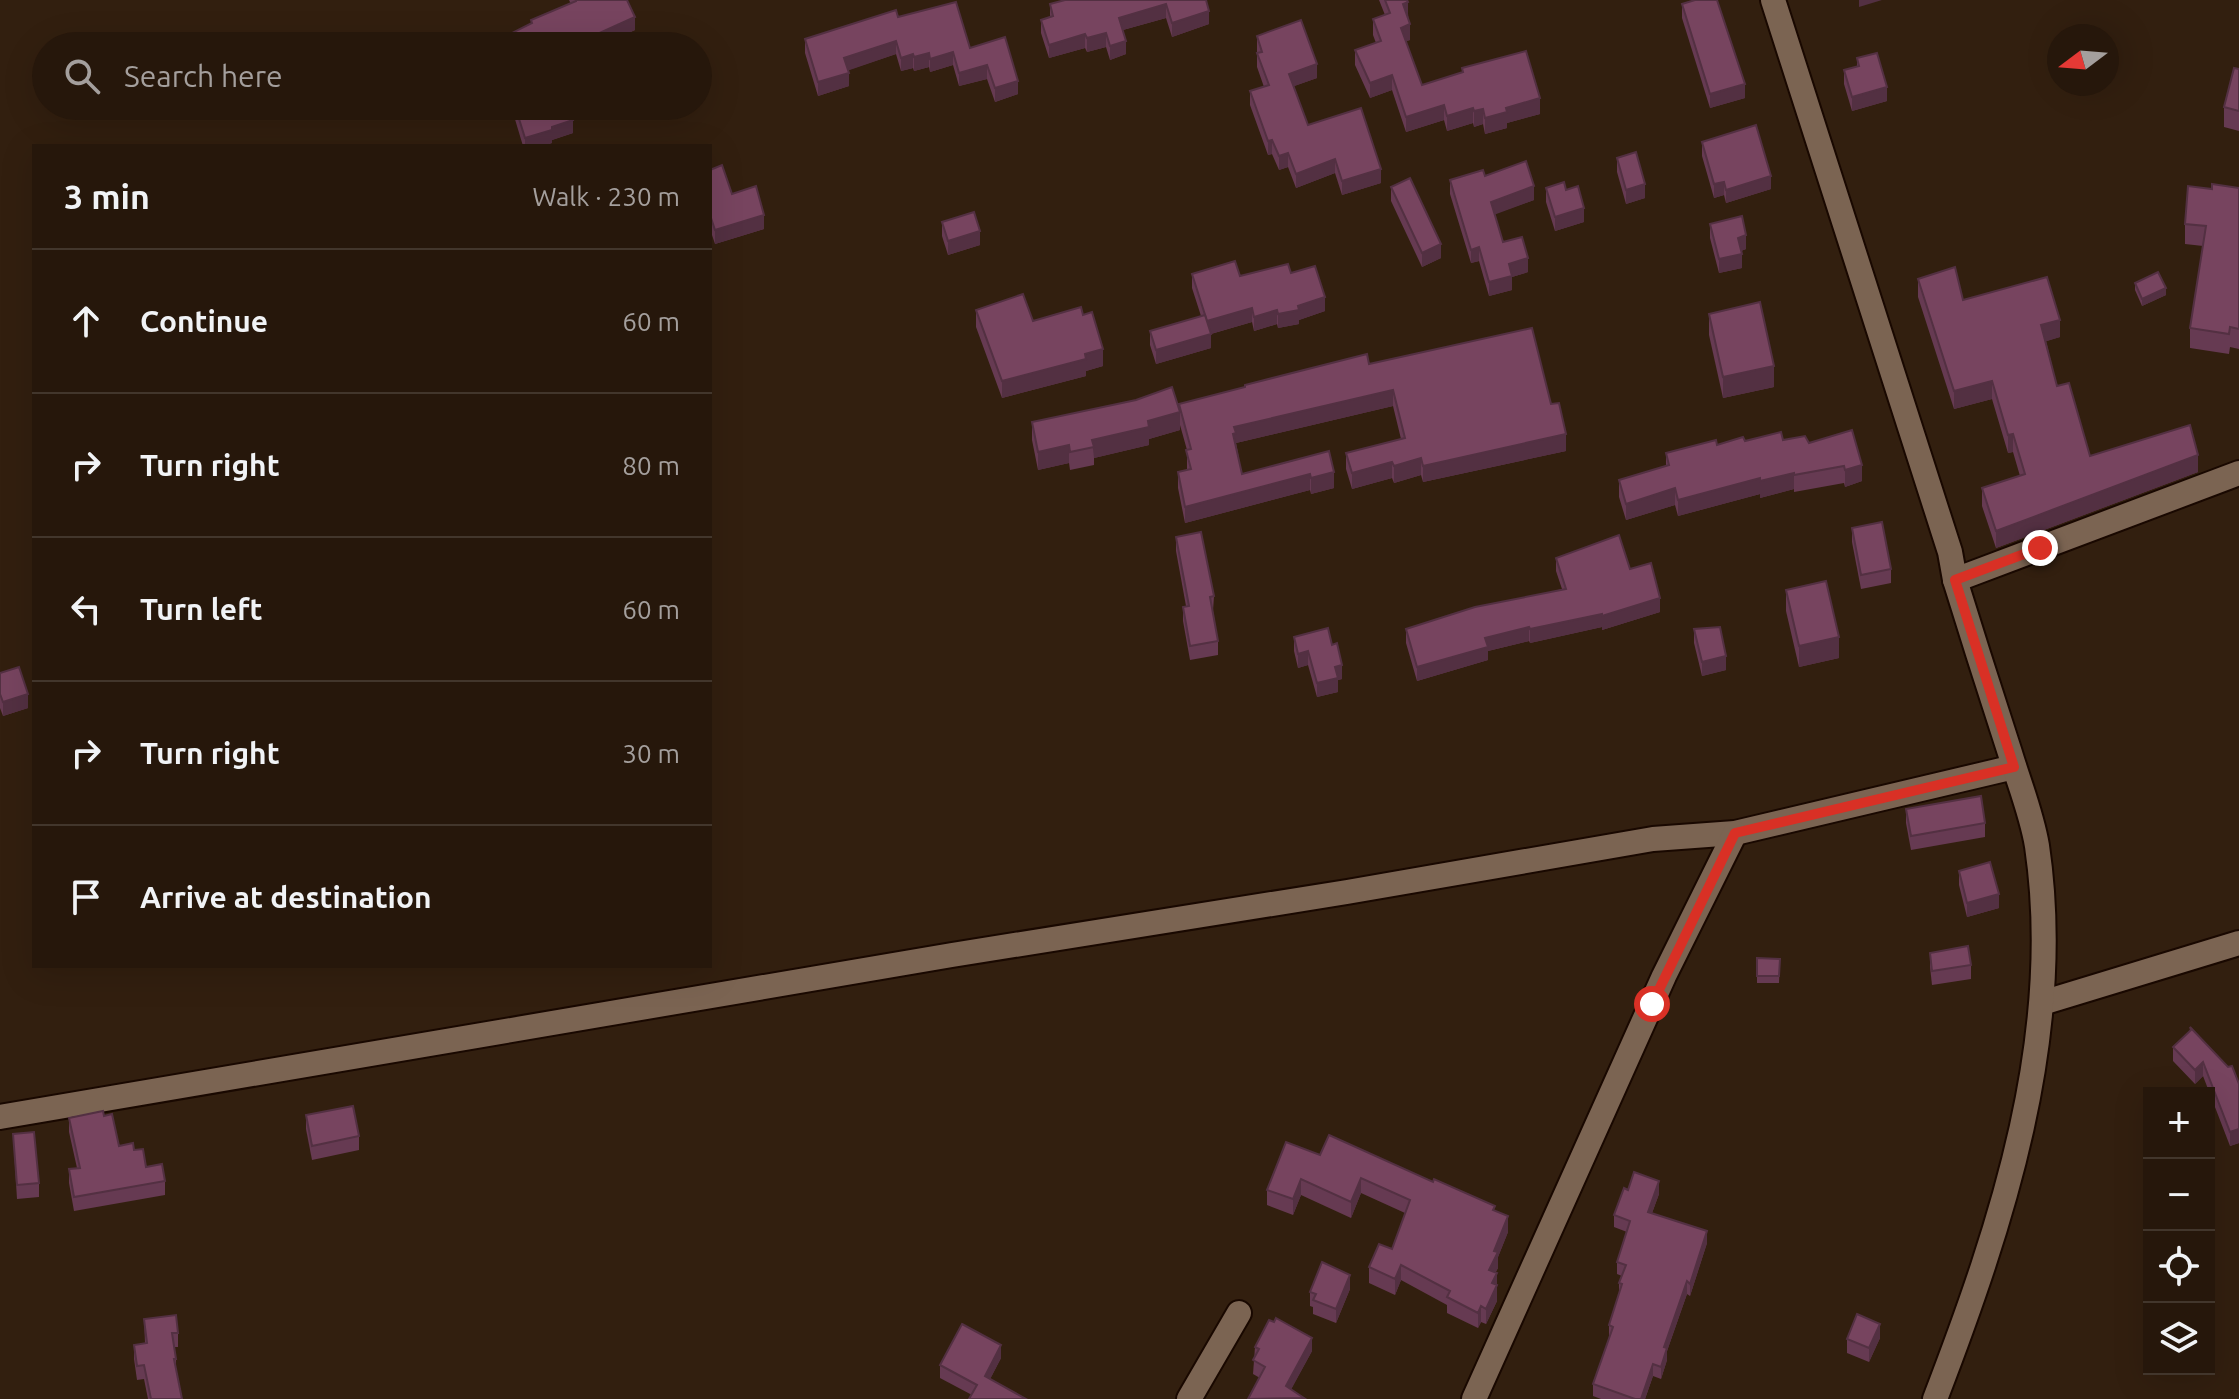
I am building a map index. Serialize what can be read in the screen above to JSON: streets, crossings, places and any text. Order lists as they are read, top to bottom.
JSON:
{
  "north": "left",
  "page": {
    "search": "Search here",
    "heading": ["3 min", "Walk · 230 m"],
    "list": [
      ["Continue", "60 m"],
      ["Turn right", "80 m"],
      ["Turn left", "60 m"],
      ["Turn right", "30 m"],
      "Arrive at destination"
    ],
    "map_buttons": ["+", "−"]
  }
}
